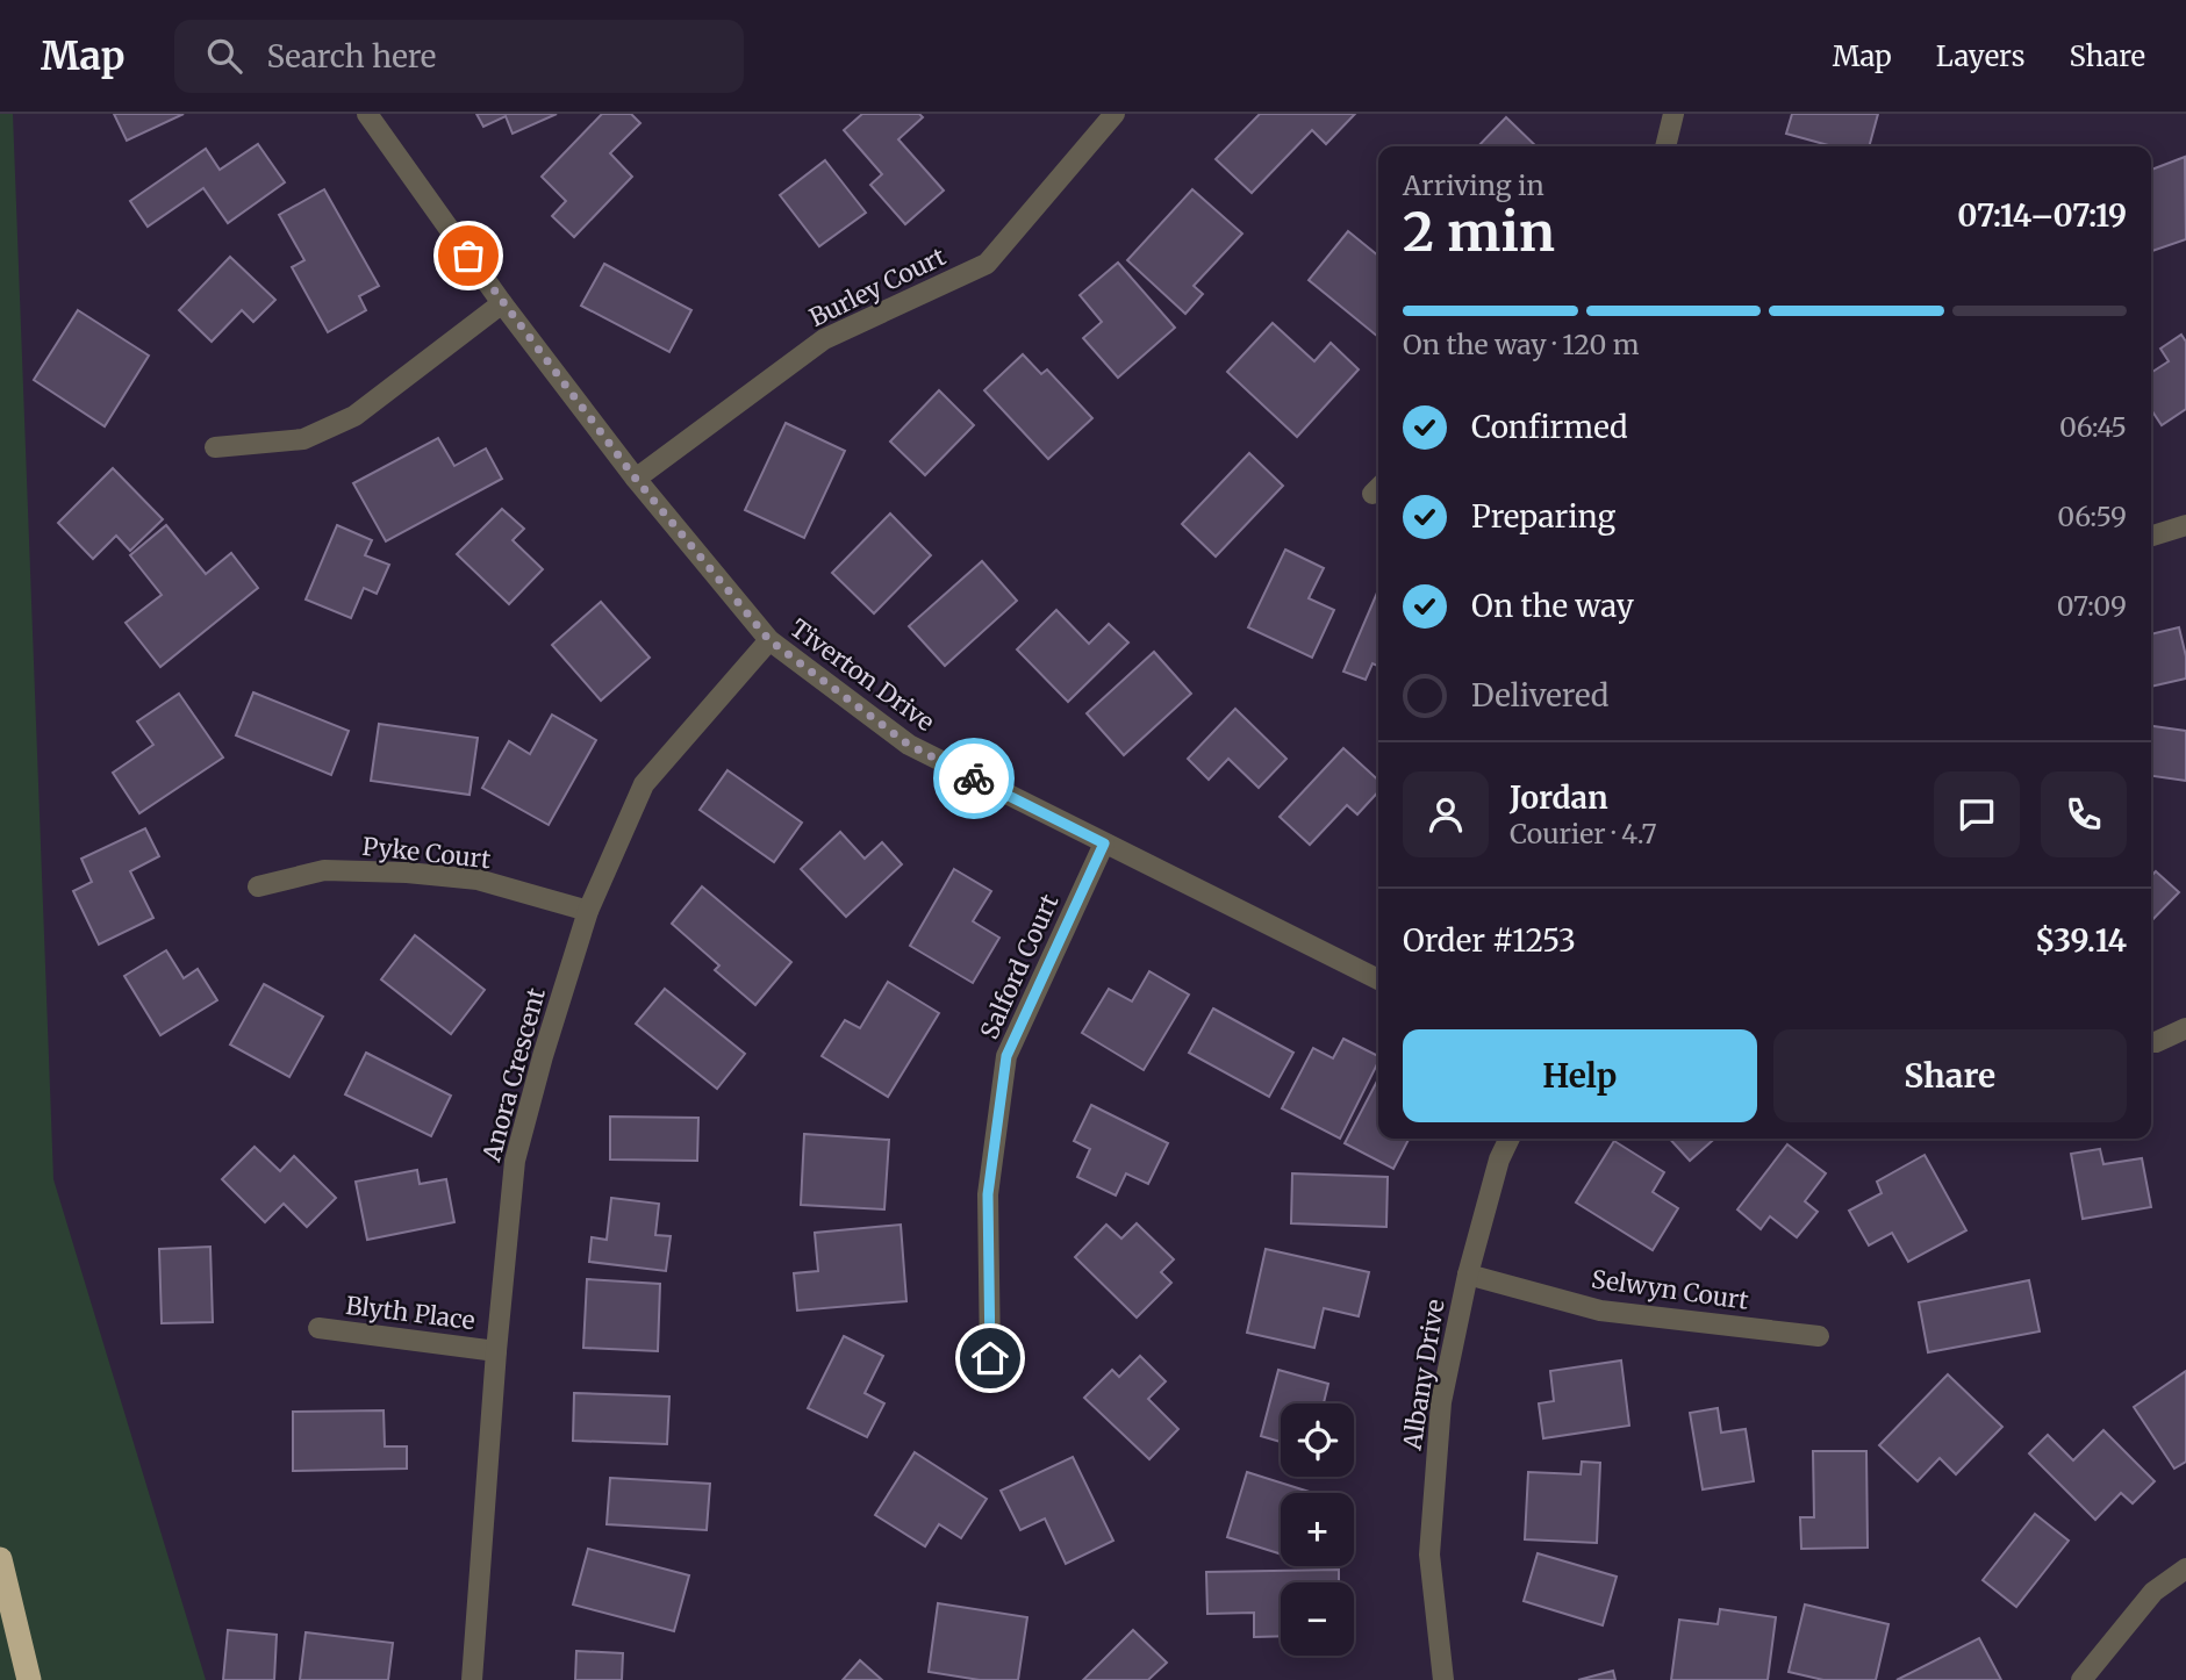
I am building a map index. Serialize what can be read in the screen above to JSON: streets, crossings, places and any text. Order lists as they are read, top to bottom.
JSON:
{
  "streets": {
    "street": [
      "Burley Court",
      "Tiverton Drive",
      "Pyke Court",
      "Salford Court",
      "Anora Crescent",
      "Selwyn Court",
      "Blyth Place",
      "Albany Drive"
    ]
  },
  "crossings": [
    ["Burley Court", "Tiverton Drive"],
    ["Tiverton Drive", "Salford Court"],
    ["Tiverton Drive", "Anora Crescent"],
    ["Pyke Court", "Anora Crescent"],
    ["Anora Crescent", "Blyth Place"],
    ["Selwyn Court", "Albany Drive"]
  ],
  "page": {
    "header": "Map",
    "search": "Search here",
    "nav": ["Map", "Layers", "Share"],
    "heading": ["2 min", "Arriving in", "07:14–07:19"],
    "panel": [
      "Jordan",
      "Courier · 4.7",
      "Order #1253",
      "$39.14"
    ],
    "bar": "On the way · 120 m",
    "list": [
      ["Confirmed", "06:45"],
      ["Preparing", "06:59"],
      ["On the way", "07:09"],
      "Delivered"
    ],
    "buttons": ["Help", "Share"],
    "map_buttons": ["+", "−"]
  }
}
